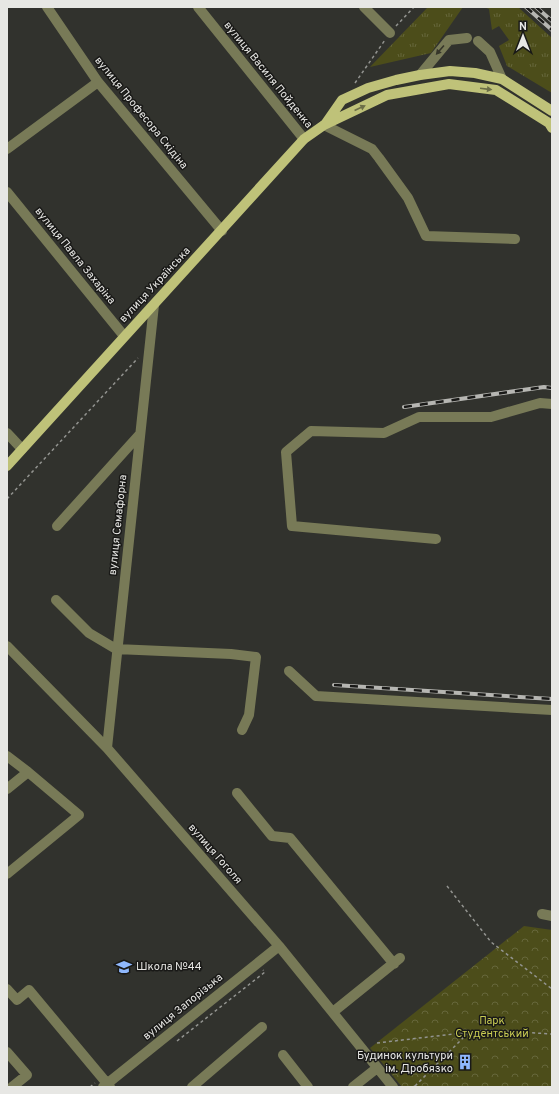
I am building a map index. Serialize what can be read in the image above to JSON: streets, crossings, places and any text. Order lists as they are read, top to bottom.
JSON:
{
  "streets": {
    "main road": ["вулиця Українська"],
    "street": [
      "вулиця Василя Пойденка",
      "вулиця Професора Скідіна",
      "вулиця Павла Захаріна",
      "вулиця Семафорна",
      "вулиця Гоголя",
      "вулиця Запорізька"
    ]
  },
  "crossings": [
    ["вулиця Василя Пойденка", "вулиця Українська"],
    ["вулиця Професора Скідіна", "вулиця Українська"],
    ["вулиця Павла Захаріна", "вулиця Українська"],
    ["вулиця Українська", "вулиця Семафорна"],
    ["вулиця Семафорна", "вулиця Гоголя"],
    ["вулиця Гоголя", "вулиця Запорізька"]
  ],
  "parks": ["Парк Студентський"],
  "places": {
    "school or university": ["Школа №44"],
    "building": ["Будинок культури ім. Дробязко"]
  },
  "north": "top"
}
